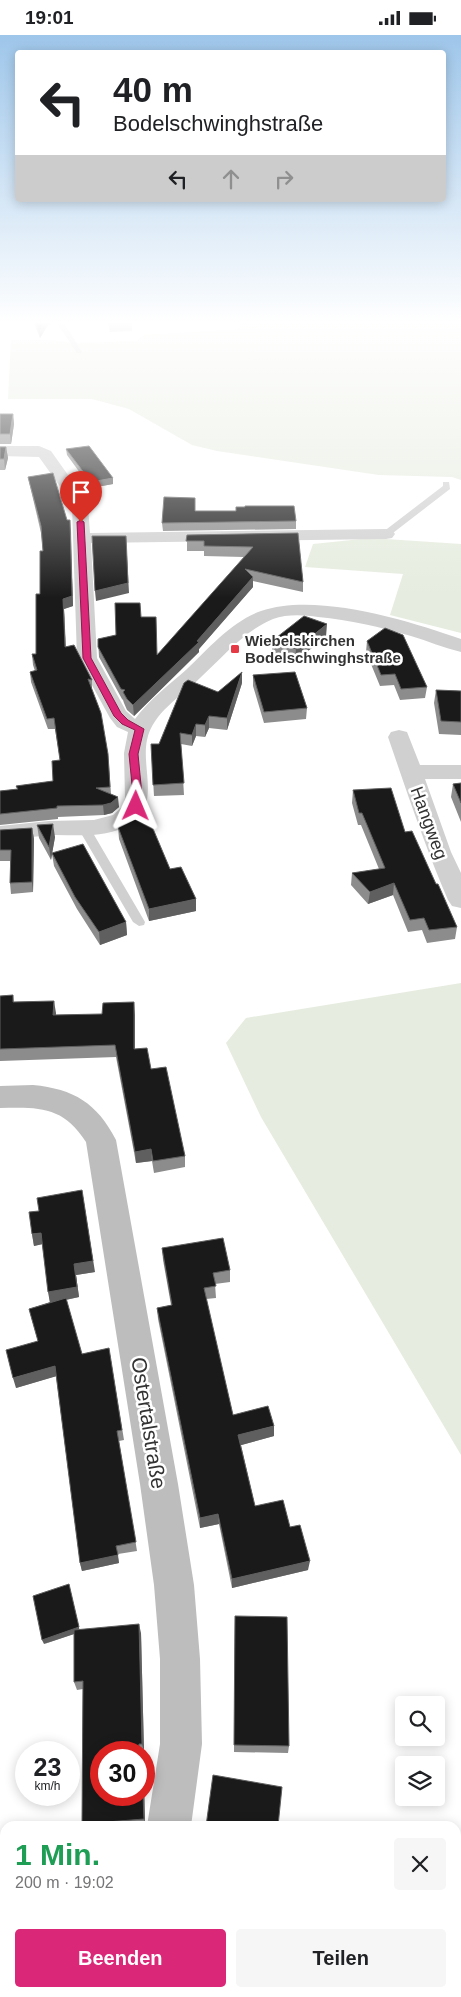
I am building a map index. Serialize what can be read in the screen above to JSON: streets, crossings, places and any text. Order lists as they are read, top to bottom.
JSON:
{
  "streets": {
    "main road": ["Ostertalstraße"],
    "street": ["Hangweg"]
  },
  "places": {
    "transit": ["Wiebelskirchen Bodelschwinghstraße"]
  },
  "page": {
    "status": "19:01",
    "turn": ["40 m", "Bodelschwinghstraße"],
    "speed": "23 km/h",
    "limit": "30",
    "heading": ["1 Min.", "200 m · 19:02"],
    "buttons": ["Beenden", "Teilen"]
  }
}
